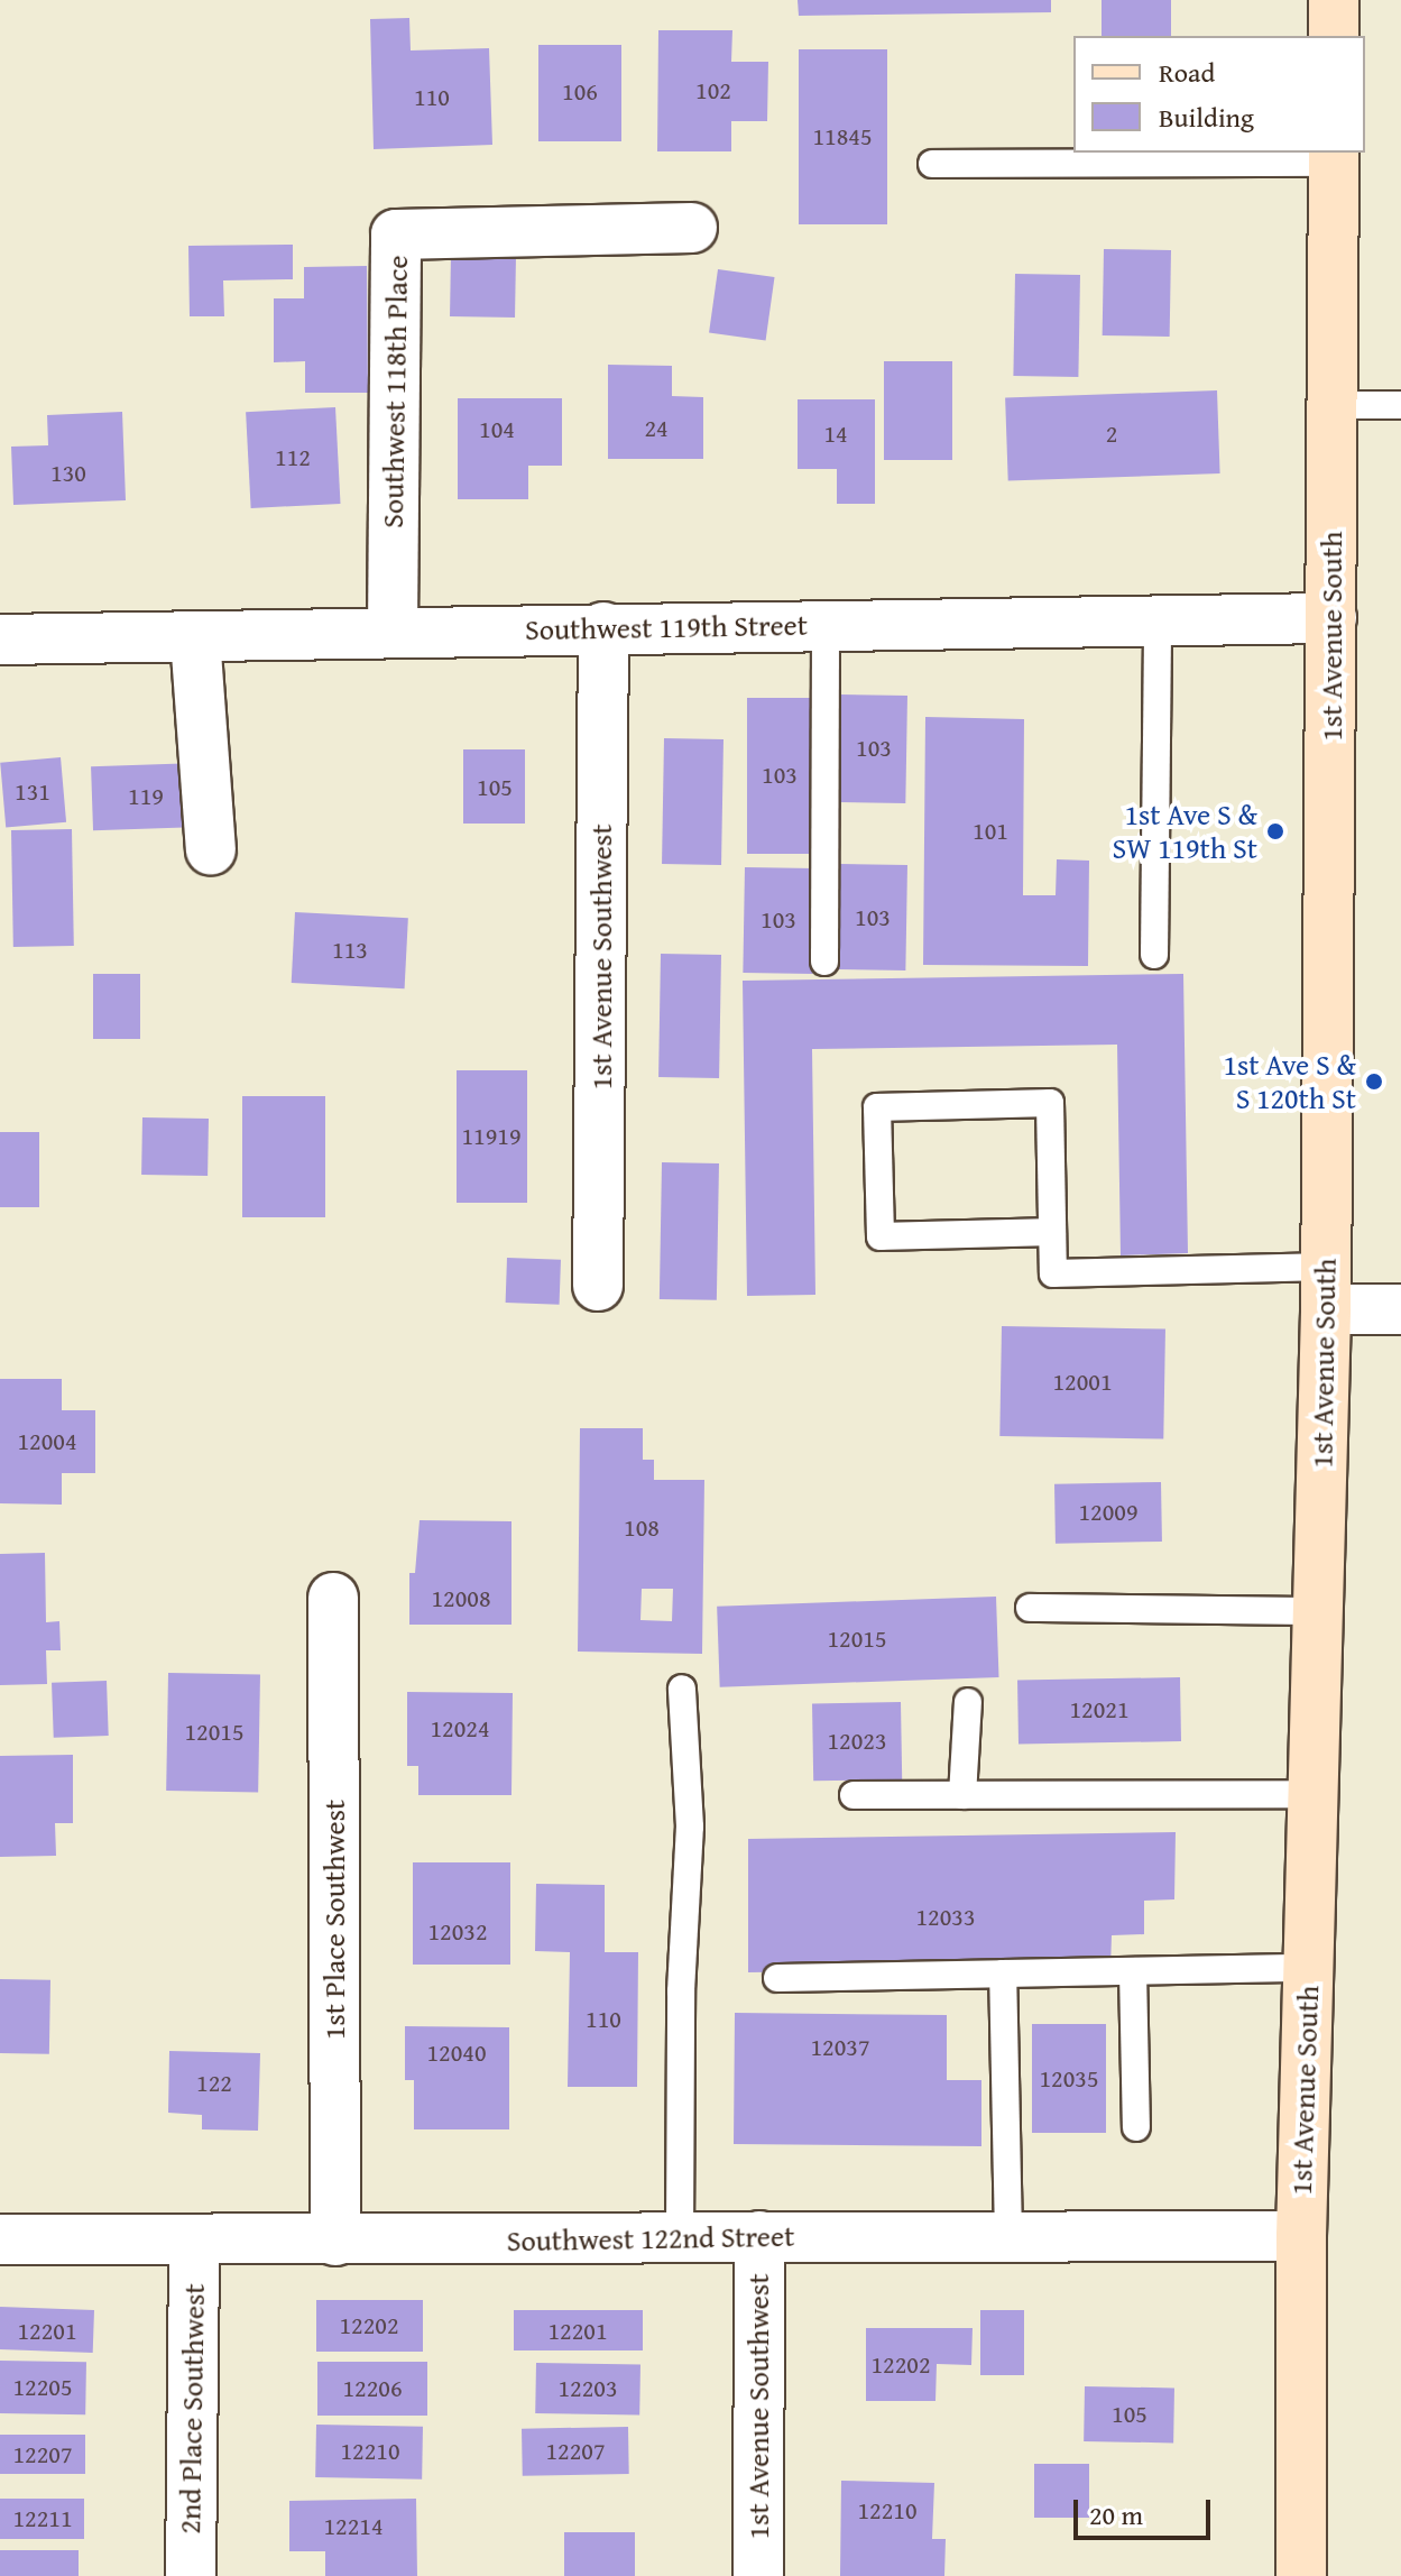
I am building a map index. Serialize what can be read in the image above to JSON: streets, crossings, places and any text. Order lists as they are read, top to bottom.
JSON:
{
  "streets": {
    "main road": ["1st Avenue South"],
    "street": [
      "Southwest 118th Place",
      "Southwest 119th Street",
      "1st Avenue Southwest",
      "1st Place Southwest",
      "Southwest 122nd Street",
      "2nd Place Southwest"
    ]
  },
  "crossings": [
    ["Southwest 118th Place", "Southwest 119th Street"],
    ["Southwest 119th Street", "1st Avenue South"],
    ["Southwest 119th Street", "1st Avenue Southwest"],
    ["1st Avenue South", "Southwest 122nd Street"],
    ["1st Avenue Southwest", "Southwest 122nd Street"],
    ["1st Place Southwest", "Southwest 122nd Street"],
    ["Southwest 122nd Street", "2nd Place Southwest"]
  ],
  "places": ["1st Ave S & SW 119th St", "1st Ave S & S 120th St"],
  "house_numbers": [
    "102",
    "106",
    "110",
    "11845",
    "24",
    "104",
    "14",
    "2",
    "112",
    "130",
    "103",
    "103",
    "105",
    "131",
    "119",
    "101",
    "103",
    "103",
    "113",
    "11919",
    "12001",
    "12004",
    "12009",
    "108",
    "12008",
    "12015",
    "12021",
    "12024",
    "12015",
    "12023",
    "12033",
    "12032",
    "110",
    "12037",
    "12040",
    "12035",
    "122",
    "12202",
    "12201",
    "12201",
    "12202",
    "12205",
    "12206",
    "12203",
    "105",
    "12210",
    "12207",
    "12207",
    "12210",
    "12211",
    "12214"
  ],
  "legend": ["Road", "Building"],
  "scale_bar": "20 m"
}
